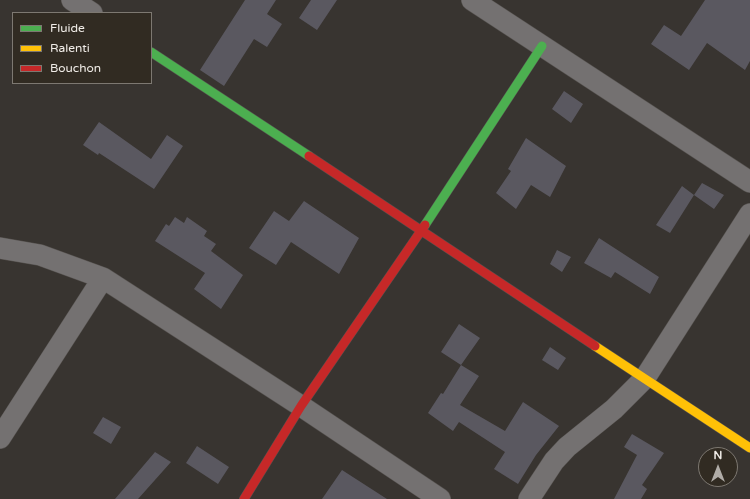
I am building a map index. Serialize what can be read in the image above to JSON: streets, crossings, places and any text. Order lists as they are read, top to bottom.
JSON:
{
  "legend": ["Fluide", "Ralenti", "Bouchon"],
  "north": "top"
}
